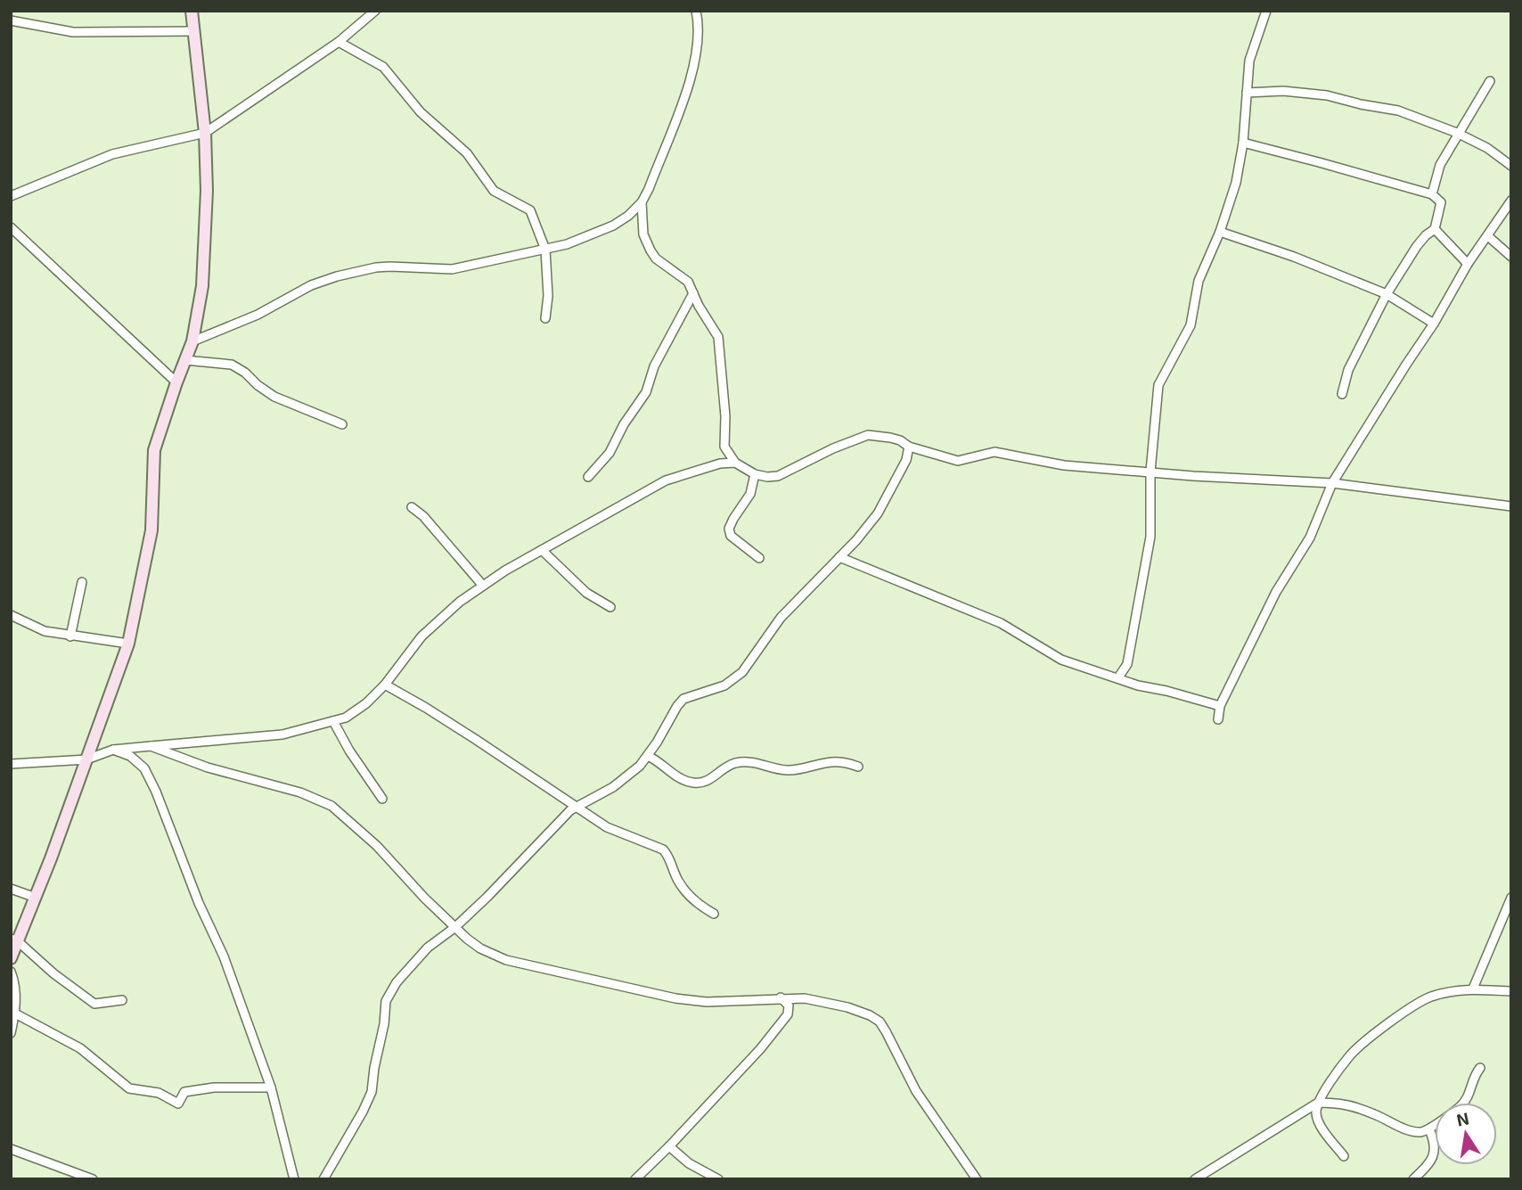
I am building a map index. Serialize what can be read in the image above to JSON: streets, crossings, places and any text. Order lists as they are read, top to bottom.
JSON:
{
  "north": "top"
}
